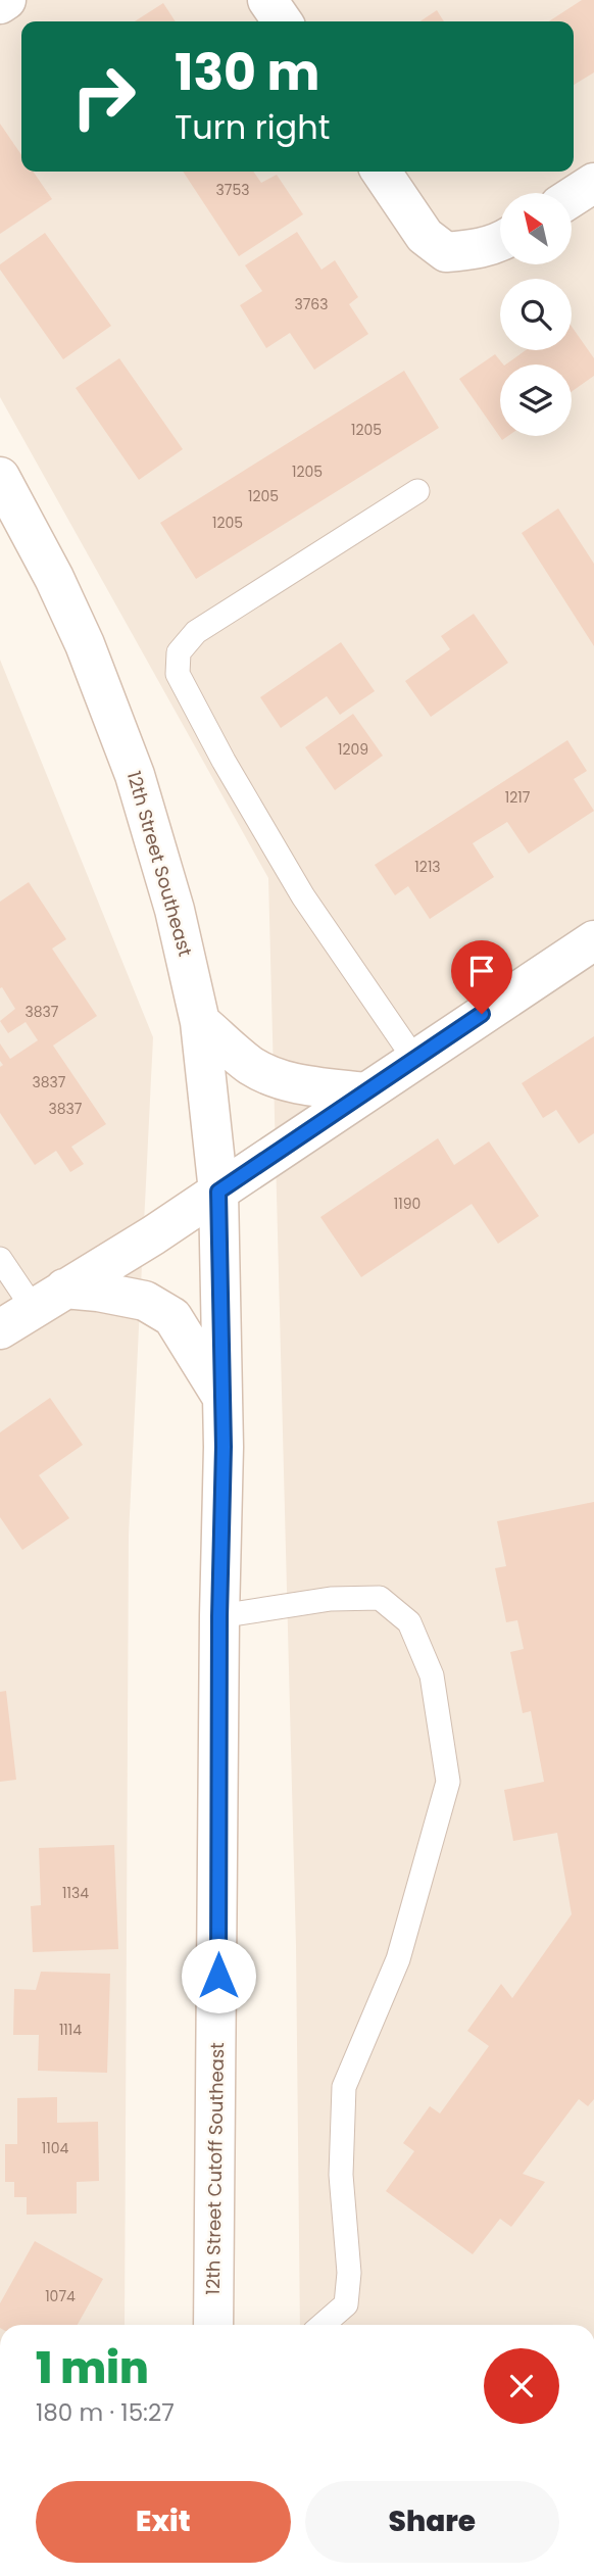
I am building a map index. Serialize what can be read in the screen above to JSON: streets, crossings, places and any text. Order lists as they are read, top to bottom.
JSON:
{
  "streets": {
    "main road": ["12th Street Southeast", "12th Street Cutoff Southeast"]
  },
  "crossings": [
    ["12th Street Southeast", "12th Street Cutoff Southeast"]
  ],
  "house_numbers": [
    "3753",
    "3763",
    "1205",
    "1205",
    "1205",
    "1205",
    "1209",
    "1217",
    "1213",
    "3837",
    "3837",
    "3837",
    "1190",
    "1134",
    "1114",
    "1104",
    "1074"
  ],
  "north": "top left",
  "page": {
    "turn": ["130 m", "Turn right"],
    "heading": ["1 min", "180 m · 15:27"],
    "buttons": ["Exit", "Share"]
  }
}
